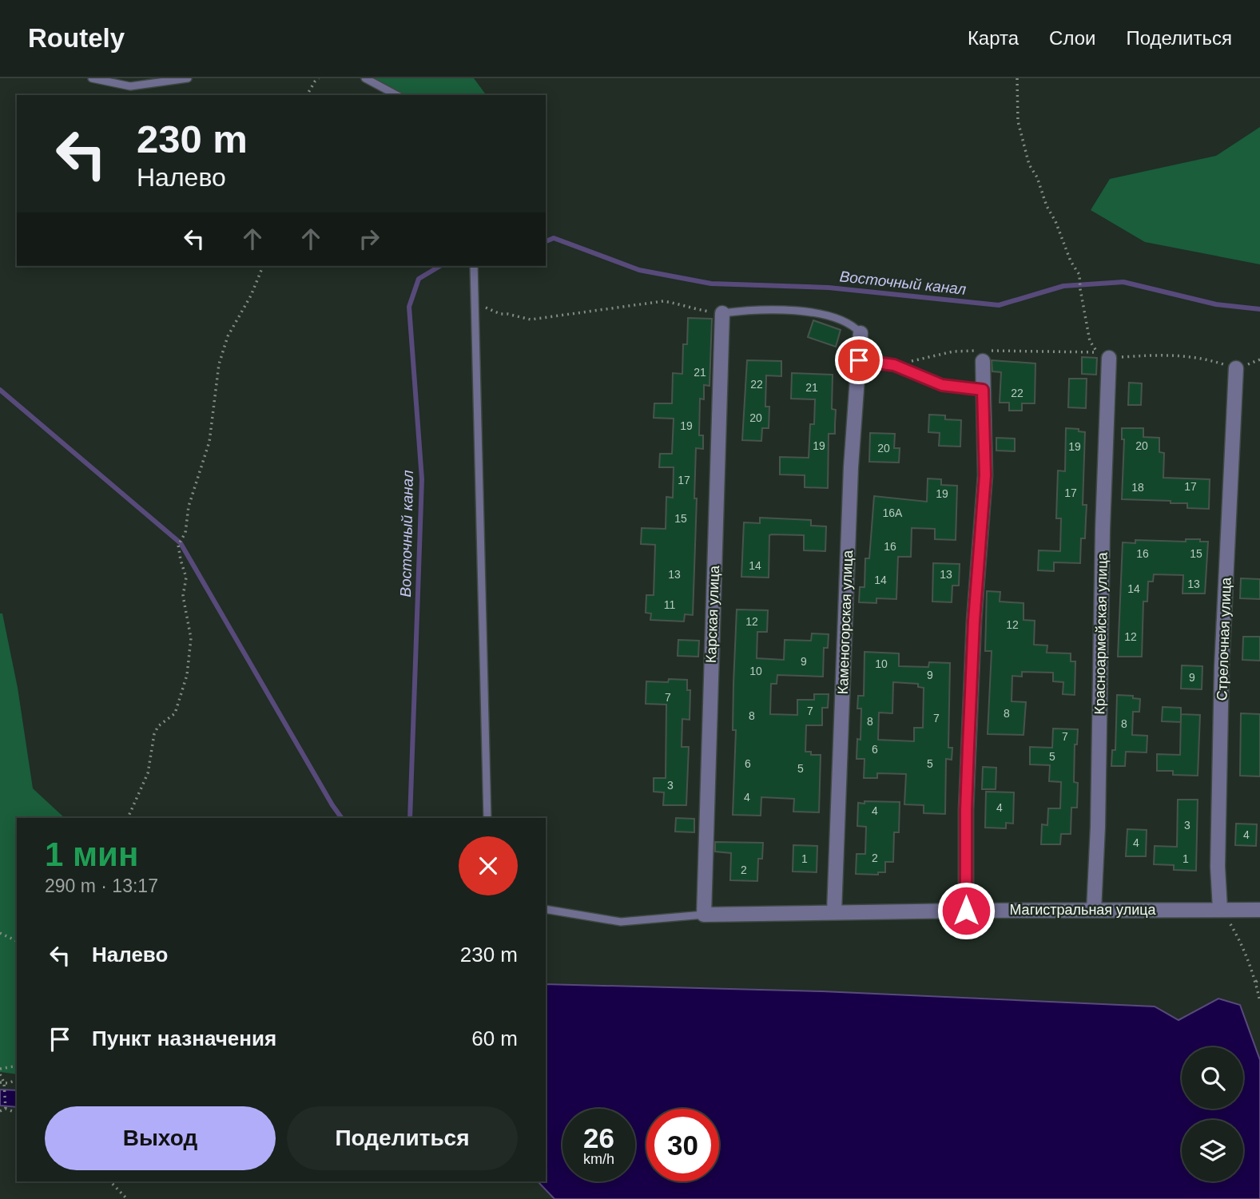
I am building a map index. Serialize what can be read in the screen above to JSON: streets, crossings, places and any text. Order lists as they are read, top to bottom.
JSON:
{
  "streets": {
    "street": [
      "Карская улица",
      "Каменогорская улица",
      "Красноармейская улица",
      "Стрелочная улица",
      "Магистральная улица"
    ]
  },
  "crossings": [
    ["Карская улица", "Магистральная улица"],
    ["Каменогорская улица", "Магистральная улица"],
    ["Красноармейская улица", "Магистральная улица"],
    ["Стрелочная улица", "Магистральная улица"]
  ],
  "water": ["Восточный канал"],
  "house_numbers": [
    "21",
    "22",
    "21",
    "22",
    "20",
    "19",
    "19",
    "20",
    "19",
    "20",
    "17",
    "17",
    "18",
    "17",
    "19",
    "16А",
    "15",
    "16",
    "16",
    "15",
    "14",
    "13",
    "13",
    "14",
    "13",
    "14",
    "11",
    "12",
    "12",
    "12",
    "9",
    "10",
    "10",
    "9",
    "9",
    "7",
    "7",
    "8",
    "8",
    "7",
    "8",
    "8",
    "7",
    "6",
    "5",
    "6",
    "5",
    "5",
    "3",
    "4",
    "4",
    "4",
    "3",
    "4",
    "4",
    "2",
    "1",
    "1",
    "2"
  ],
  "page": {
    "header": "Routely",
    "nav": ["Карта", "Слои", "Поделиться"],
    "turn": ["230 m", "Налево"],
    "heading": ["1 мин", "290 m · 13:17"],
    "list": [
      {
        "name": "Налево",
        "value": "230 m"
      },
      {
        "name": "Пункт назначения",
        "value": "60 m"
      }
    ],
    "buttons": ["Выход", "Поделиться"],
    "speed": "26 km/h",
    "limit": "30"
  }
}
